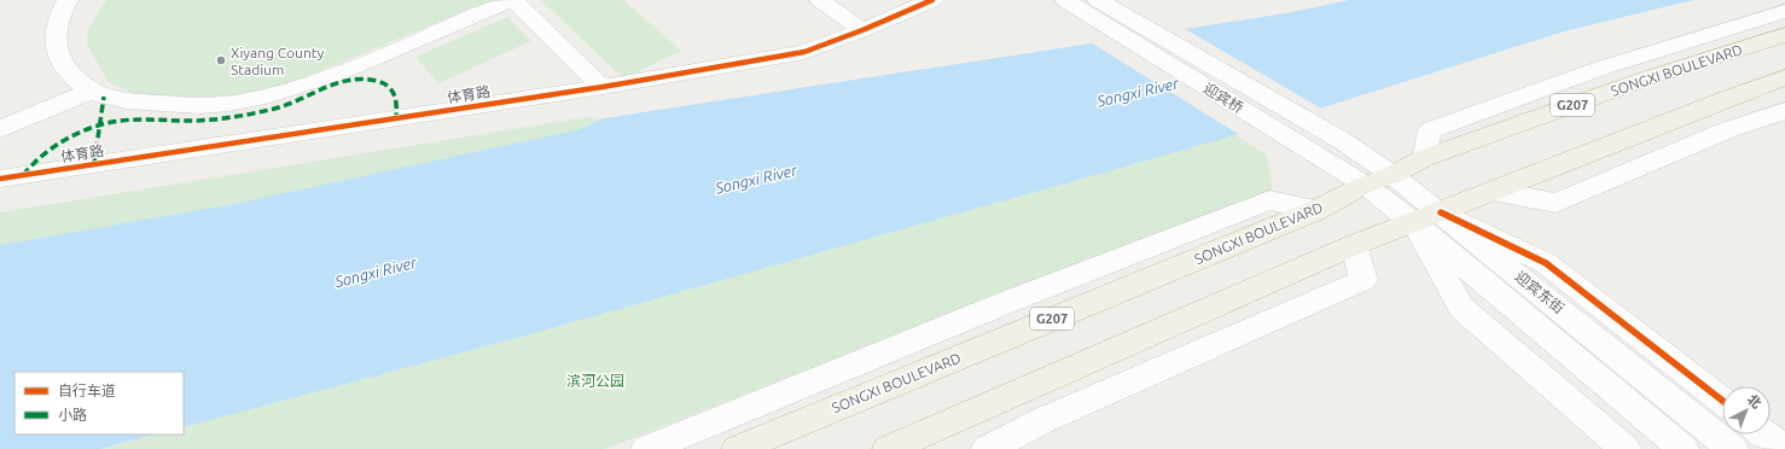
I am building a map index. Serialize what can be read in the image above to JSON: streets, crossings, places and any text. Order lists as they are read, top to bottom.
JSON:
{
  "streets": {
    "highway": ["SONGXI BOULEVARD", "G207"],
    "main road": ["体育路", "迎宾桥", "迎宾东街"]
  },
  "crossings": [
    ["SONGXI BOULEVARD", "迎宾东街"],
    ["迎宾桥", "迎宾东街"]
  ],
  "water": ["Songxi River"],
  "parks": ["滨河公园"],
  "places": ["Xiyang County Stadium"],
  "legend": ["自行车道", "小路"],
  "north": "top right"
}
